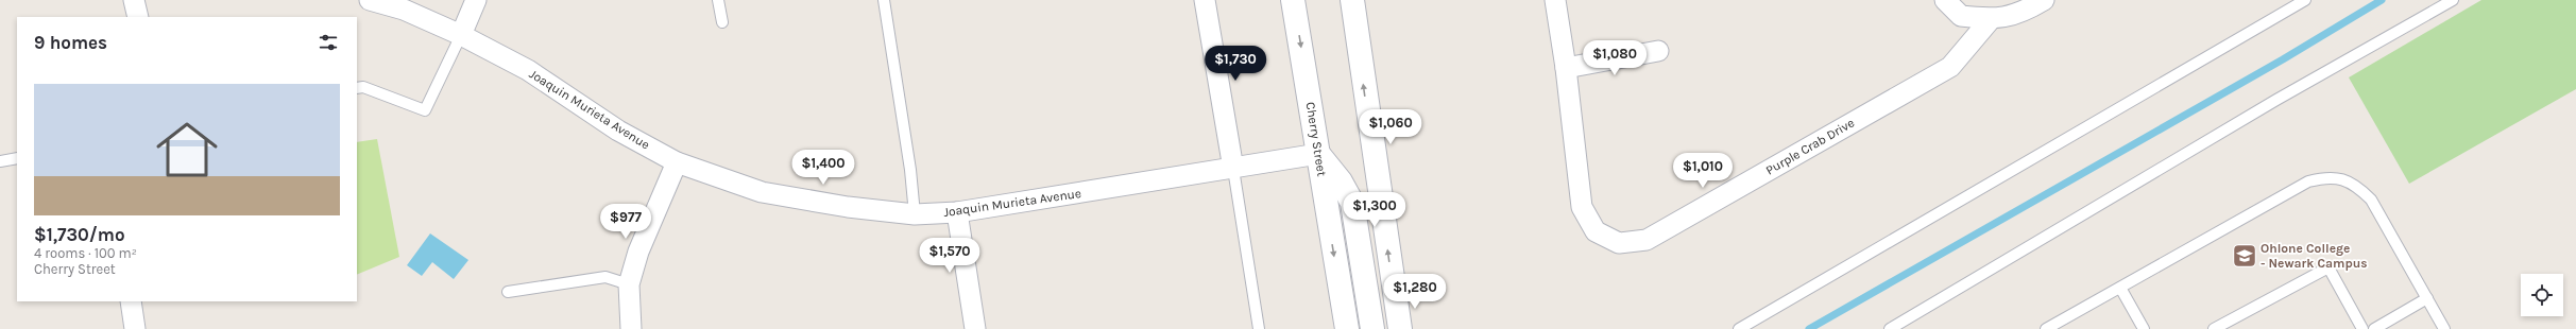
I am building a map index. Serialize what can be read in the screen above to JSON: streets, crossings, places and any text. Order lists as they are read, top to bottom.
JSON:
{
  "streets": {
    "main road": ["Cherry Street"],
    "street": ["Joaquin Murieta Avenue", "Purple Crab Drive"]
  },
  "crossings": [
    ["Joaquin Murieta Avenue", "Cherry Street"]
  ],
  "places": {
    "school or university": ["Ohlone College - Newark Campus"]
  },
  "page": {
    "heading": "9 homes",
    "price": [
      "$1,080",
      "$1,730",
      "$1,060",
      "$1,400",
      "$1,010",
      "$1,300",
      "$977",
      "$1,570",
      "$1,280"
    ],
    "list": [
      {
        "name": "$1,730/mo",
        "note": "4 rooms · 100 m² · Cherry Street"
      }
    ]
  }
}
